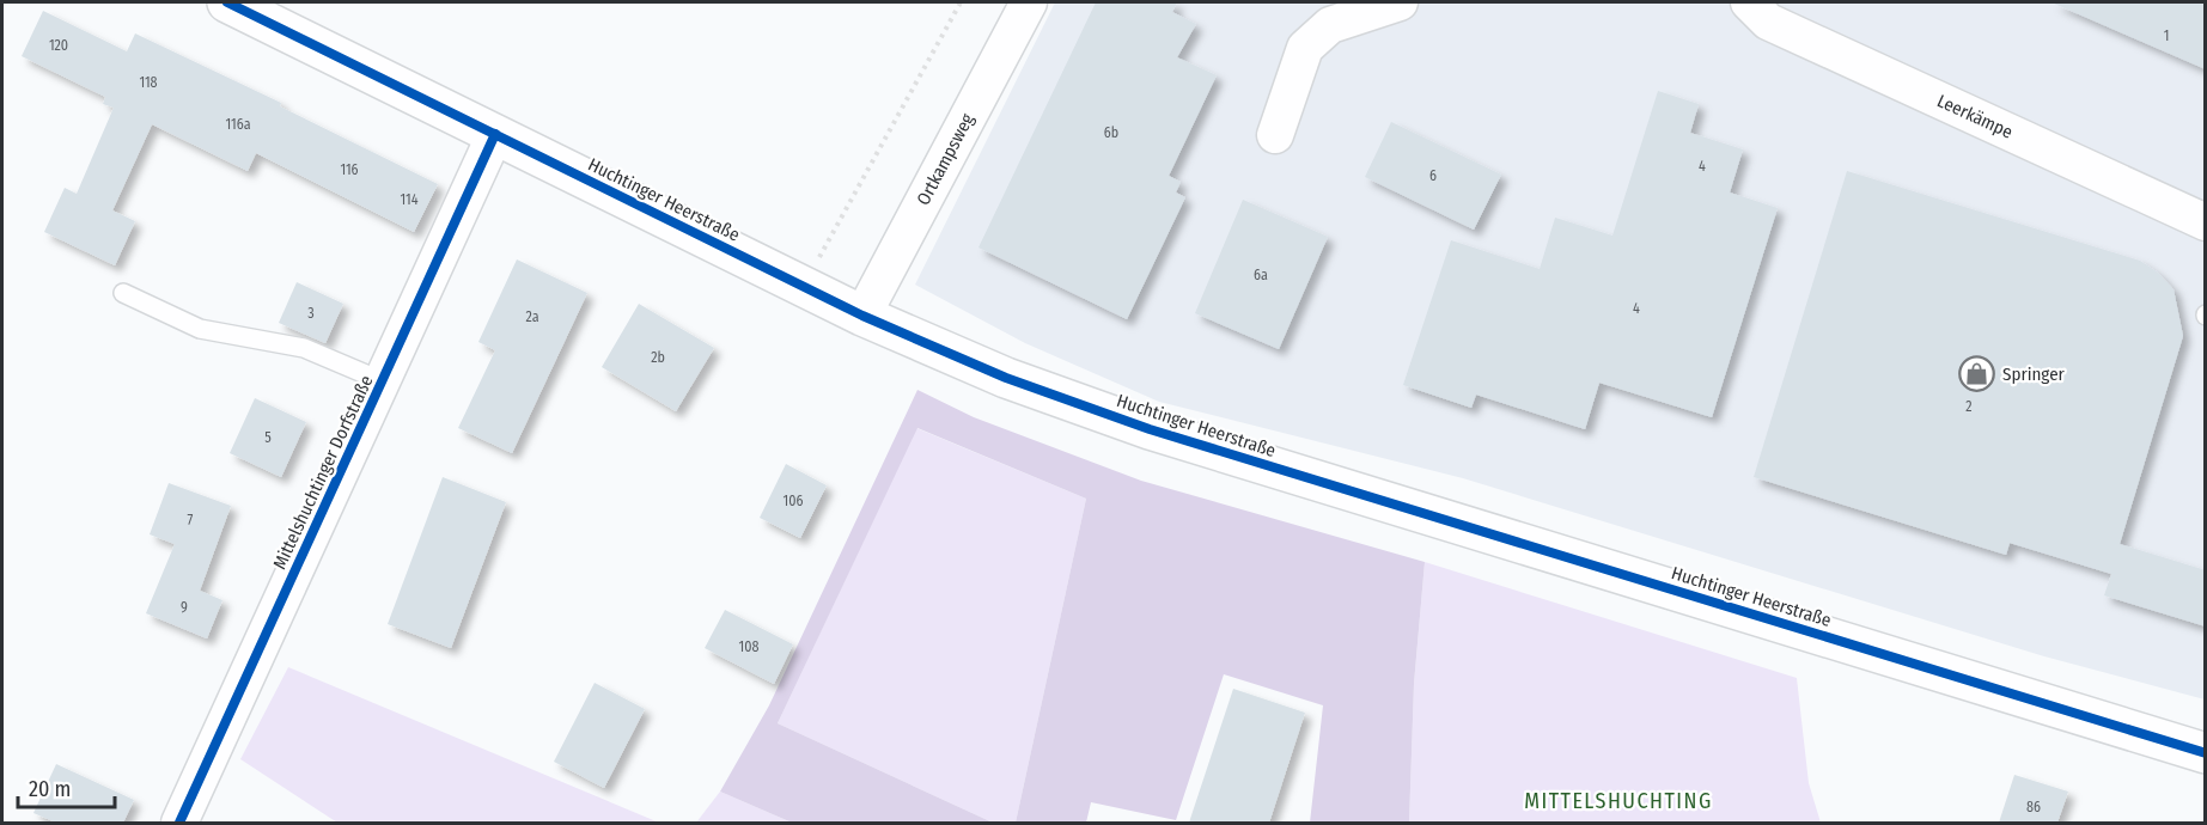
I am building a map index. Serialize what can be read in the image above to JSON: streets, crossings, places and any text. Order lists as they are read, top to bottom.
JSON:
{
  "streets": {
    "main road": ["Huchtinger Heerstraße"],
    "street": ["Leerkämpe", "Ortkampsweg", "Mittelshuchtinger Dorfstraße"]
  },
  "crossings": [
    ["Ortkampsweg", "Huchtinger Heerstraße"],
    ["Huchtinger Heerstraße", "Mittelshuchtinger Dorfstraße"]
  ],
  "districts": ["MITTELSHUCHTING"],
  "places": {
    "shop": ["Springer"]
  },
  "house_numbers": [
    "1",
    "120",
    "118",
    "116a",
    "6b",
    "4",
    "116",
    "6",
    "114",
    "6a",
    "4",
    "3",
    "2a",
    "2b",
    "2",
    "5",
    "106",
    "7",
    "9",
    "108",
    "86"
  ],
  "scale_bar": "20 m"
}
